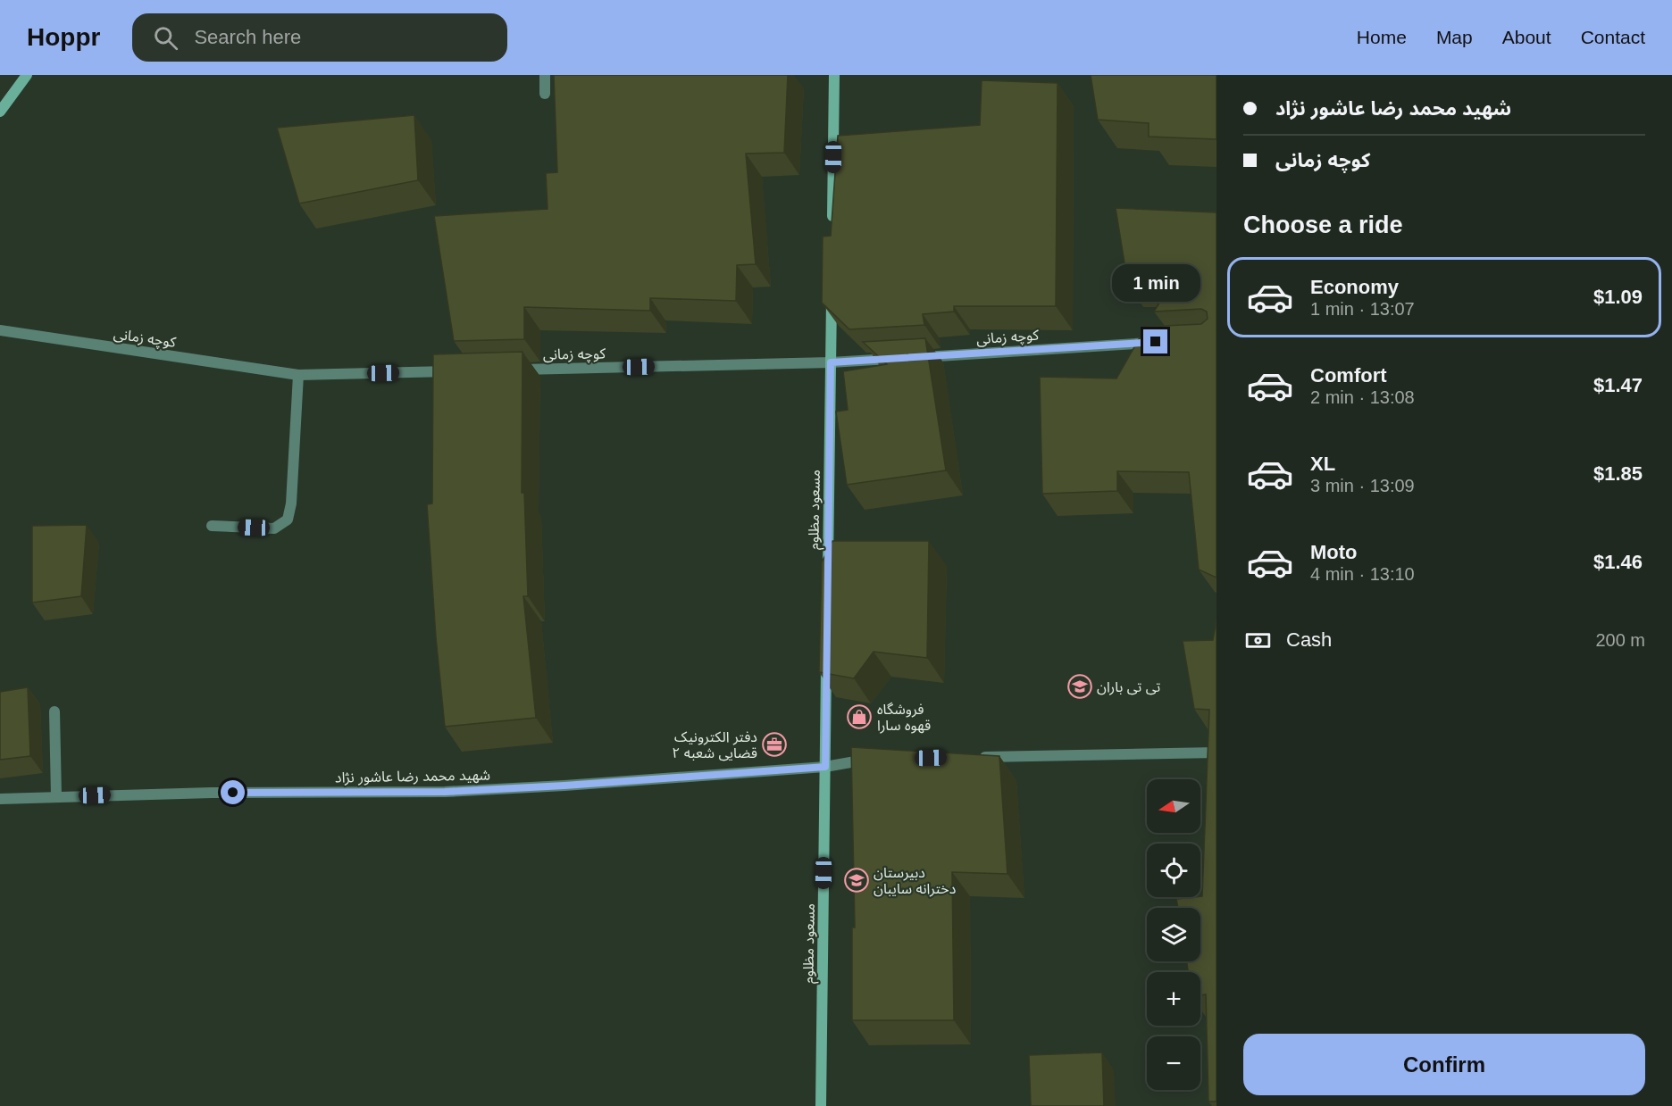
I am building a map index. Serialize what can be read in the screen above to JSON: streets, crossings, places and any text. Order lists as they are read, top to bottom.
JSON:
{
  "streets": {
    "street": ["کوچه زمانی", "مسعود مظلوم", "شهید محمد رضا عاشور نژاد"]
  },
  "crossings": [
    ["کوچه زمانی", "مسعود مظلوم"],
    ["مسعود مظلوم", "شهید محمد رضا عاشور نژاد"]
  ],
  "places": {
    "school or university": ["تی تی باران", "دبیرستان دخترانه سایبان"],
    "shop": ["فروشگاه قهوه سارا"],
    "office": ["دفتر الکترونیک قضایی شعبه ۲"]
  },
  "north": "left",
  "page": {
    "header": "Hoppr",
    "search": "Search here",
    "nav": [
      "Home",
      "Map",
      "About",
      "Contact"
    ],
    "banner": ["شهید محمد رضا عاشور نژاد", "کوچه زمانی"],
    "heading": "Choose a ride",
    "list": [
      {
        "name": "Economy",
        "note": "1 min · 13:07",
        "value": "$1.09"
      },
      {
        "name": "Comfort",
        "note": "2 min · 13:08",
        "value": "$1.47"
      },
      {
        "name": "XL",
        "note": "3 min · 13:09",
        "value": "$1.85"
      },
      {
        "name": "Moto",
        "note": "4 min · 13:10",
        "value": "$1.46"
      }
    ],
    "bubble": "1 min",
    "pay": ["Cash", "200 m"],
    "map_buttons": ["+", "−"],
    "buttons": "Confirm"
  }
}
